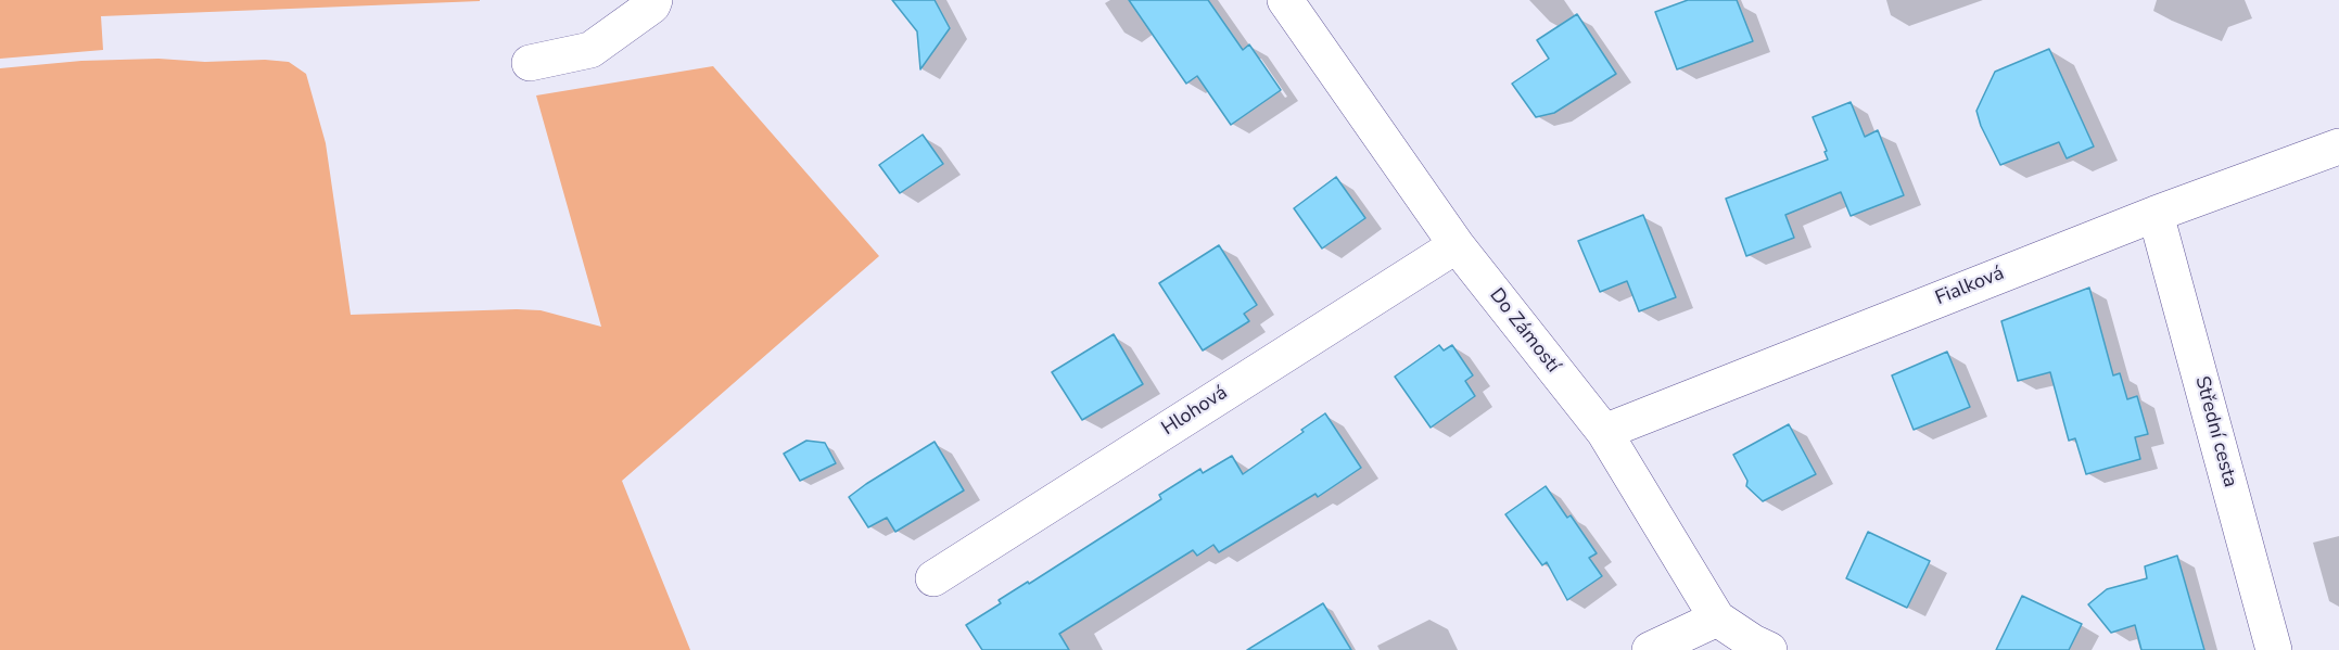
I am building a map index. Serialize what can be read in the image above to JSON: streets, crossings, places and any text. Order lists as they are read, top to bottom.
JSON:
{
  "streets": {
    "street": [
      "Fialková",
      "Do Zámostí",
      "Hlohová",
      "Střední cesta"
    ]
  },
  "crossings": [
    ["Fialková", "Do Zámostí"],
    ["Fialková", "Střední cesta"],
    ["Do Zámostí", "Hlohová"]
  ]
}
